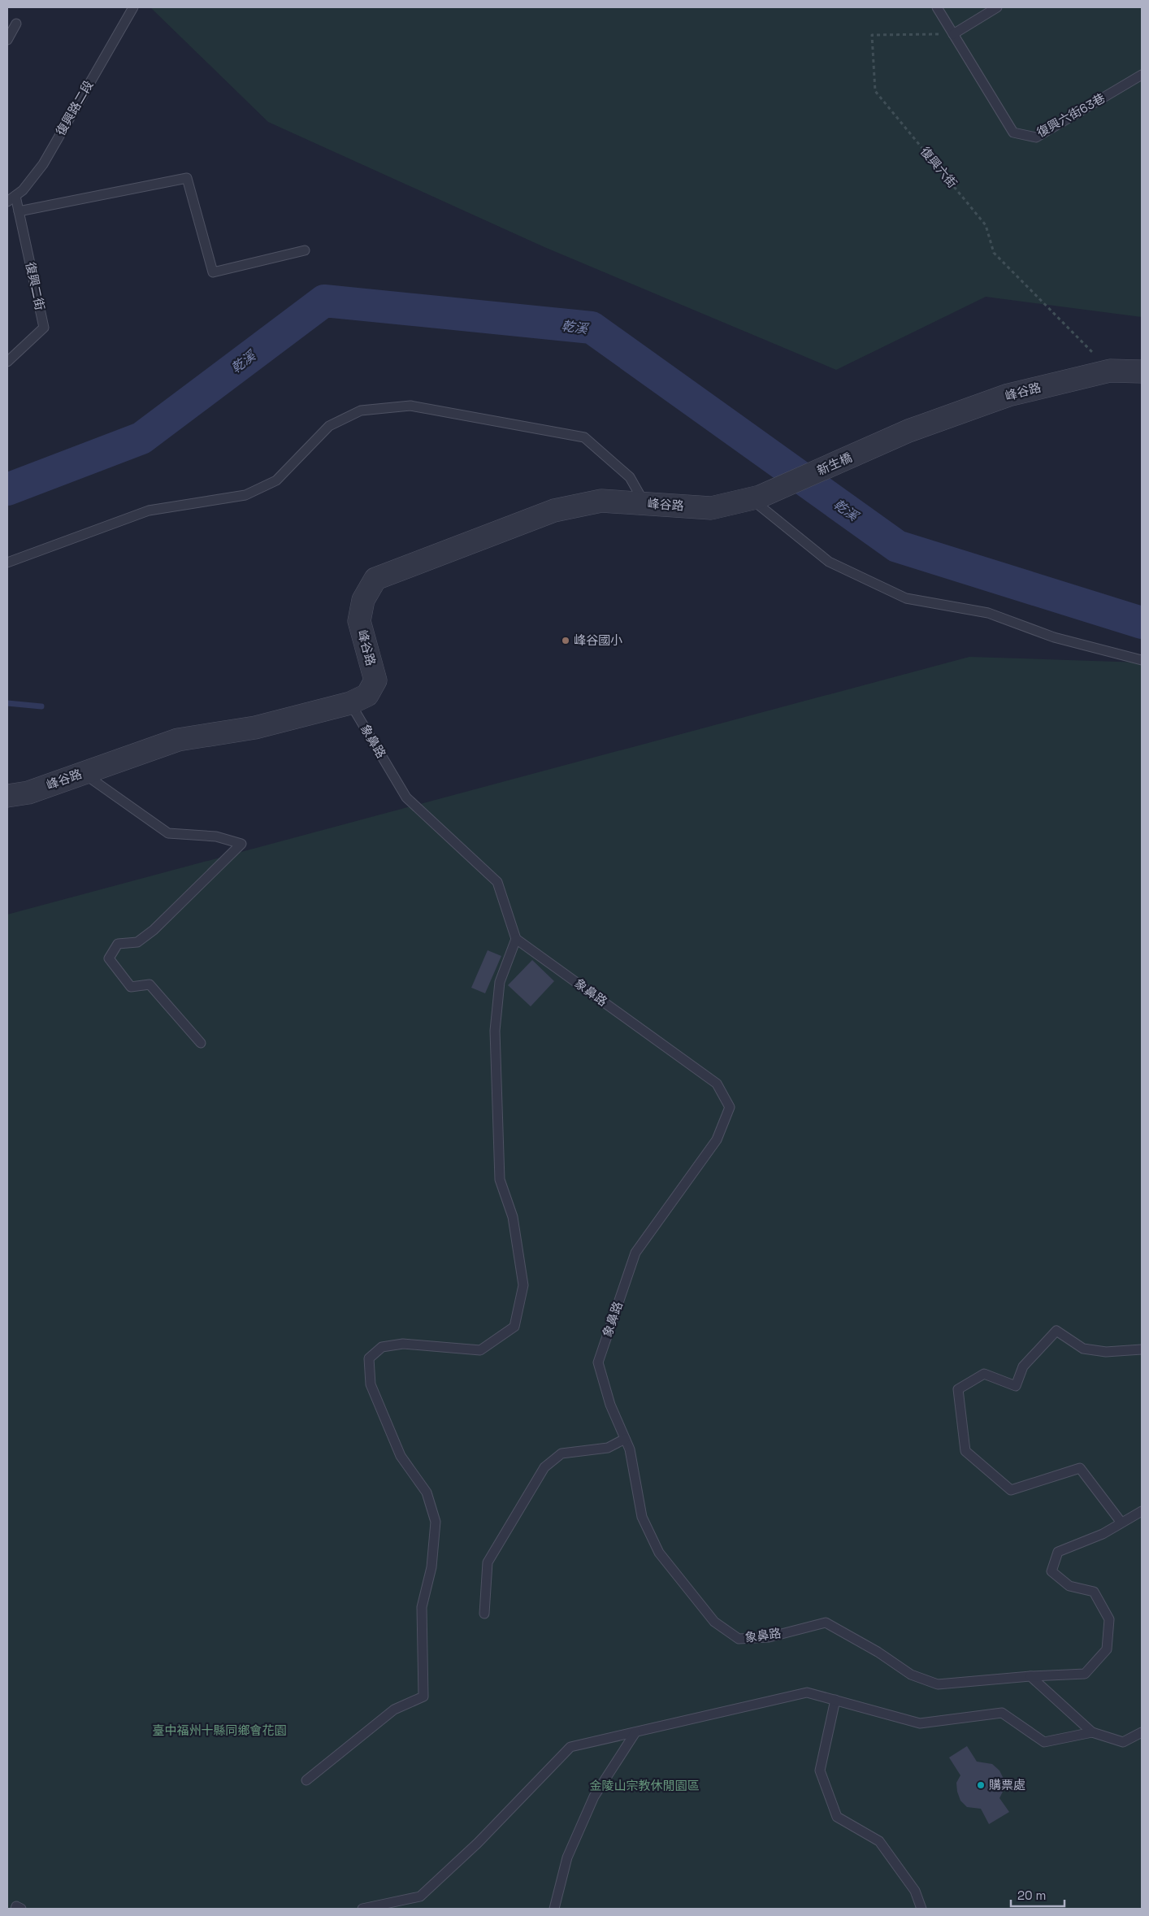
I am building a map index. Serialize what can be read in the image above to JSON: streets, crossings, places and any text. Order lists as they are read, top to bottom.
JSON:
{
  "streets": {
    "street": ["峰谷路", "新生橋"],
    "lane": [
      "復興路二段",
      "復興六街63巷",
      "復興二街",
      "象鼻路"
    ],
    "path": ["復興六街"]
  },
  "crossings": [
    ["復興路二段", "復興二街"],
    ["復興六街63巷", "復興六街"],
    ["復興六街", "峰谷路"],
    ["峰谷路", "新生橋"],
    ["峰谷路", "象鼻路"]
  ],
  "water": ["乾溪"],
  "parks": ["臺中福州十縣同鄉會花園", "金陵山宗教休閒園區"],
  "places": ["峰谷國小", "購票處"],
  "scale_bar": "20 m"
}
